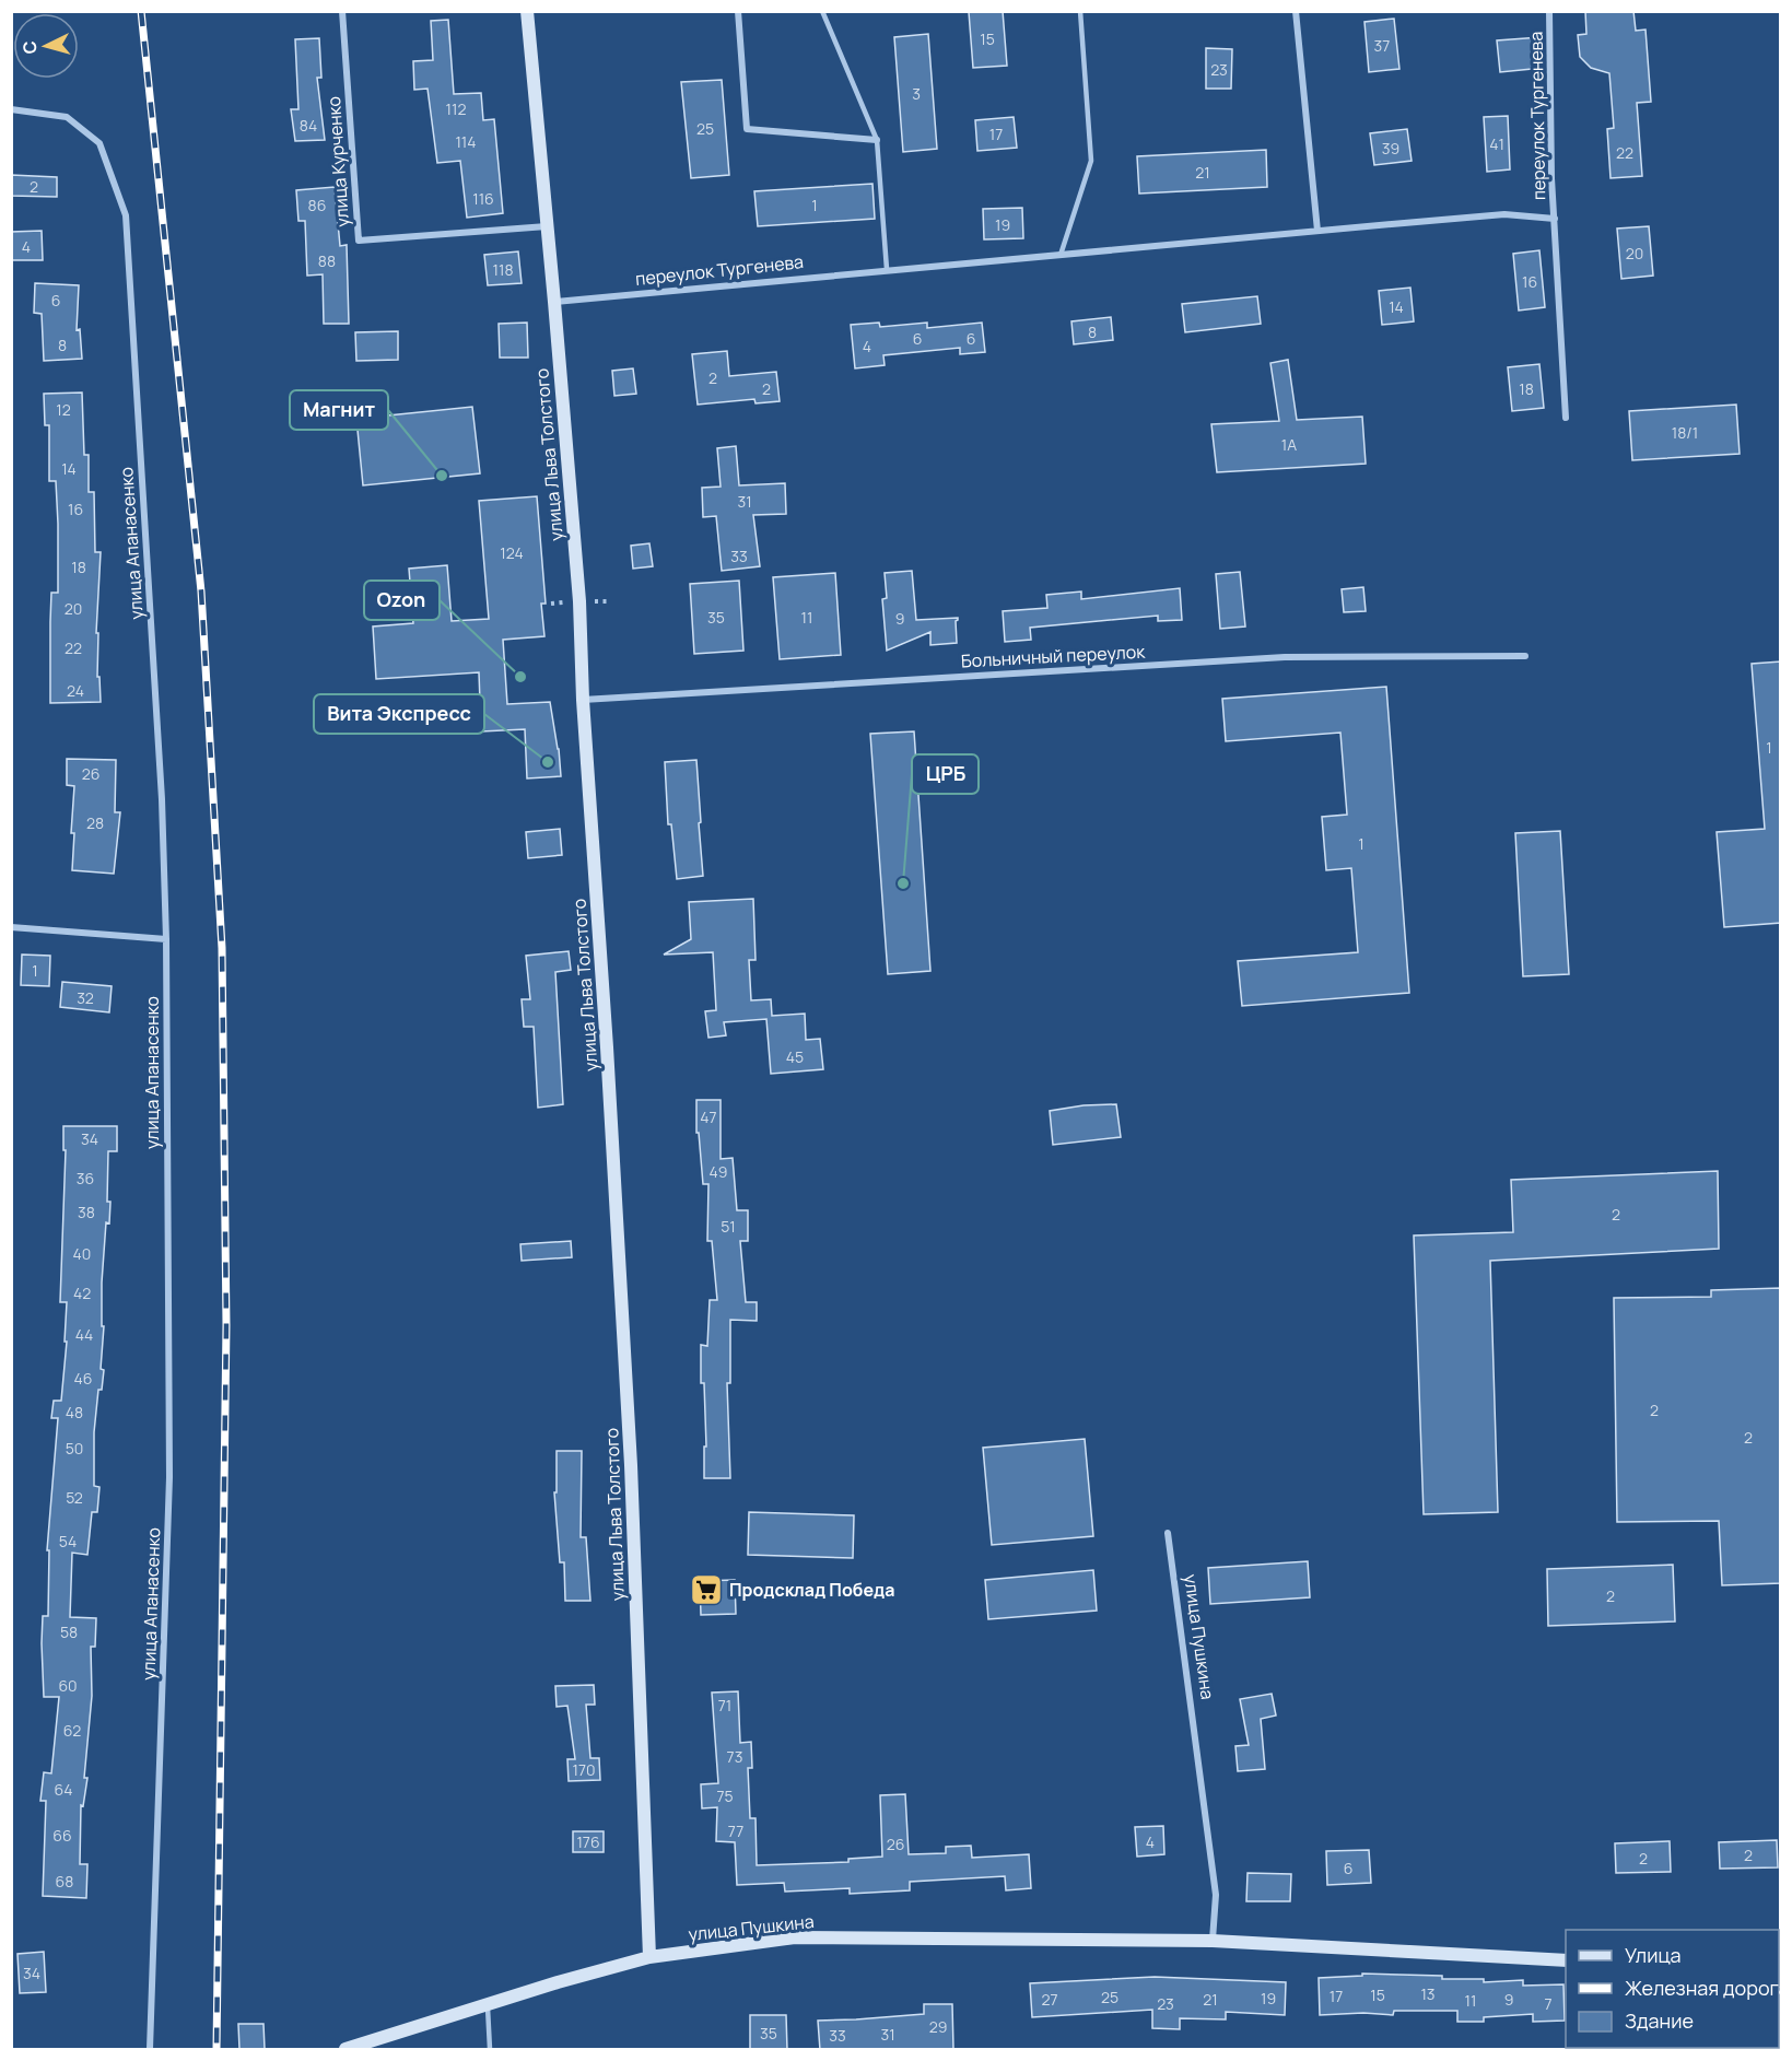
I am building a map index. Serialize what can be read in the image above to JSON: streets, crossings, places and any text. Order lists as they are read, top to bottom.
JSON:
{
  "streets": {
    "main road": ["улица Льва Толстого", "улица Пушкина"],
    "street": [
      "переулок Тургенева",
      "улица Курченко",
      "улица Апанасенко",
      "Больничный переулок"
    ]
  },
  "crossings": [
    ["переулок Тургенева", "улица Льва Толстого"],
    ["улица Курченко", "улица Льва Толстого"],
    ["улица Льва Толстого", "Больничный переулок"],
    ["улица Льва Толстого", "улица Пушкина"]
  ],
  "places": {
    "other": [
      "Магнит",
      "Ozon",
      "Вита Экспресс",
      "ЦРБ"
    ],
    "supermarket": ["Продсклад Победа"]
  },
  "house_numbers": [
    "15",
    "37",
    "23",
    "3",
    "112",
    "84",
    "25",
    "17",
    "114",
    "41",
    "39",
    "22",
    "21",
    "2",
    "116",
    "86",
    "1",
    "19",
    "4",
    "20",
    "88",
    "118",
    "16",
    "6",
    "14",
    "8",
    "6",
    "6",
    "8",
    "4",
    "2",
    "2",
    "18",
    "12",
    "18/1",
    "1А",
    "14",
    "31",
    "16",
    "124",
    "33",
    "18",
    "20",
    "35",
    "11",
    "9",
    "22",
    "24",
    "1",
    "26",
    "28",
    "1",
    "1",
    "32",
    "45",
    "47",
    "34",
    "49",
    "36",
    "38",
    "2",
    "51",
    "40",
    "42",
    "44",
    "46",
    "2",
    "48",
    "2",
    "50",
    "52",
    "54",
    "2",
    "58",
    "60",
    "71",
    "62",
    "73",
    "170",
    "64",
    "75",
    "77",
    "66",
    "176",
    "4",
    "26",
    "2",
    "2",
    "6",
    "68",
    "34",
    "13",
    "15",
    "17",
    "25",
    "19",
    "27",
    "21",
    "9",
    "11",
    "23",
    "7",
    "29",
    "35",
    "31",
    "33"
  ],
  "legend": ["Улица", "Железная дорога", "Здание"],
  "north": "left"
}
